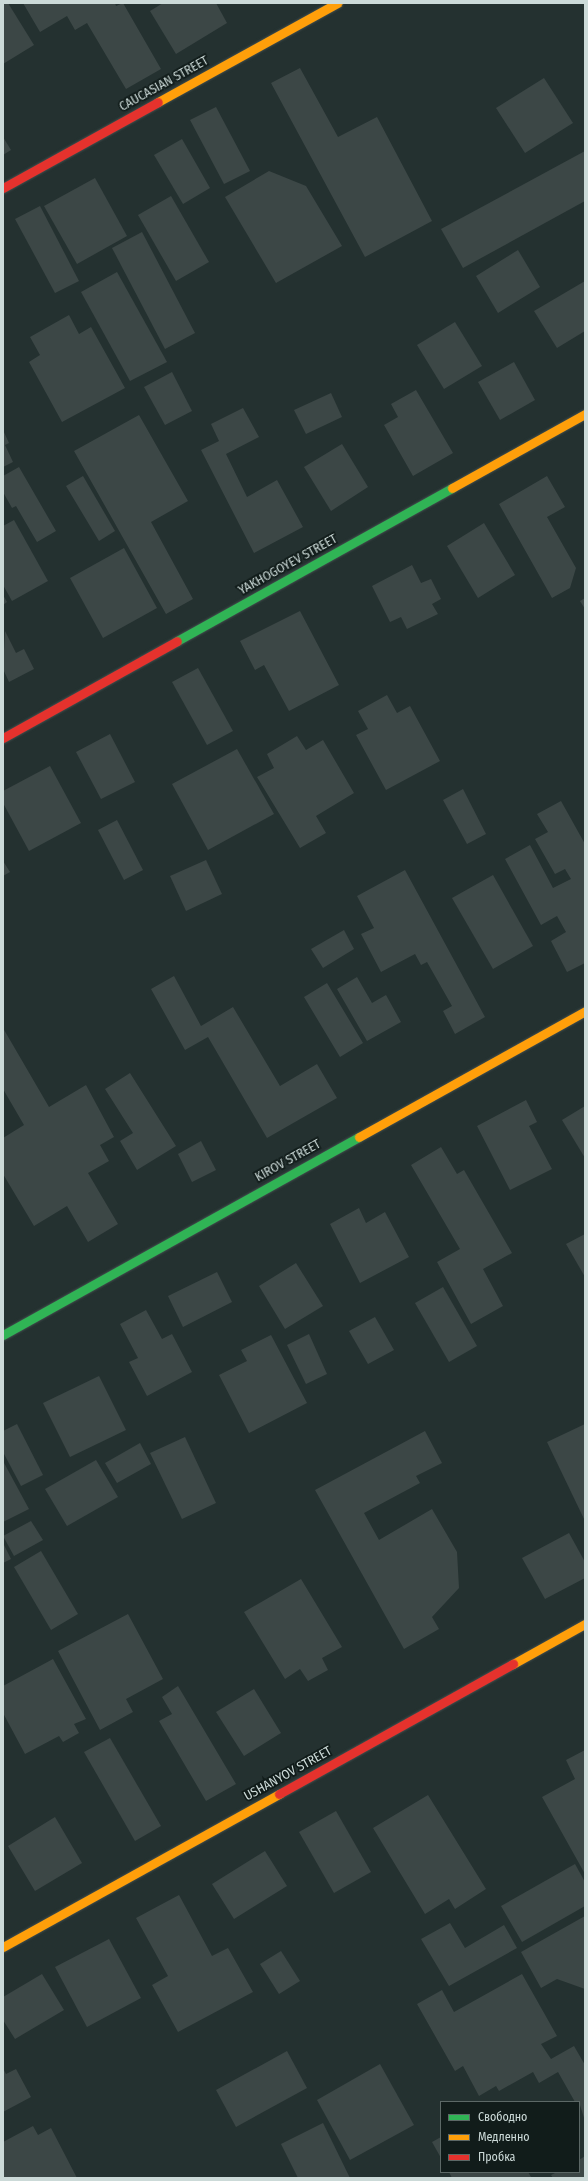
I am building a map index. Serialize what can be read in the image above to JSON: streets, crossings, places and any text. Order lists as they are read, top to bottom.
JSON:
{
  "streets": {
    "street": [
      "CAUCASIAN STREET",
      "YAKHOGOYEV STREET",
      "KIROV STREET",
      "USHANYOV STREET"
    ]
  },
  "legend": ["Свободно", "Медленно", "Пробка"]
}
